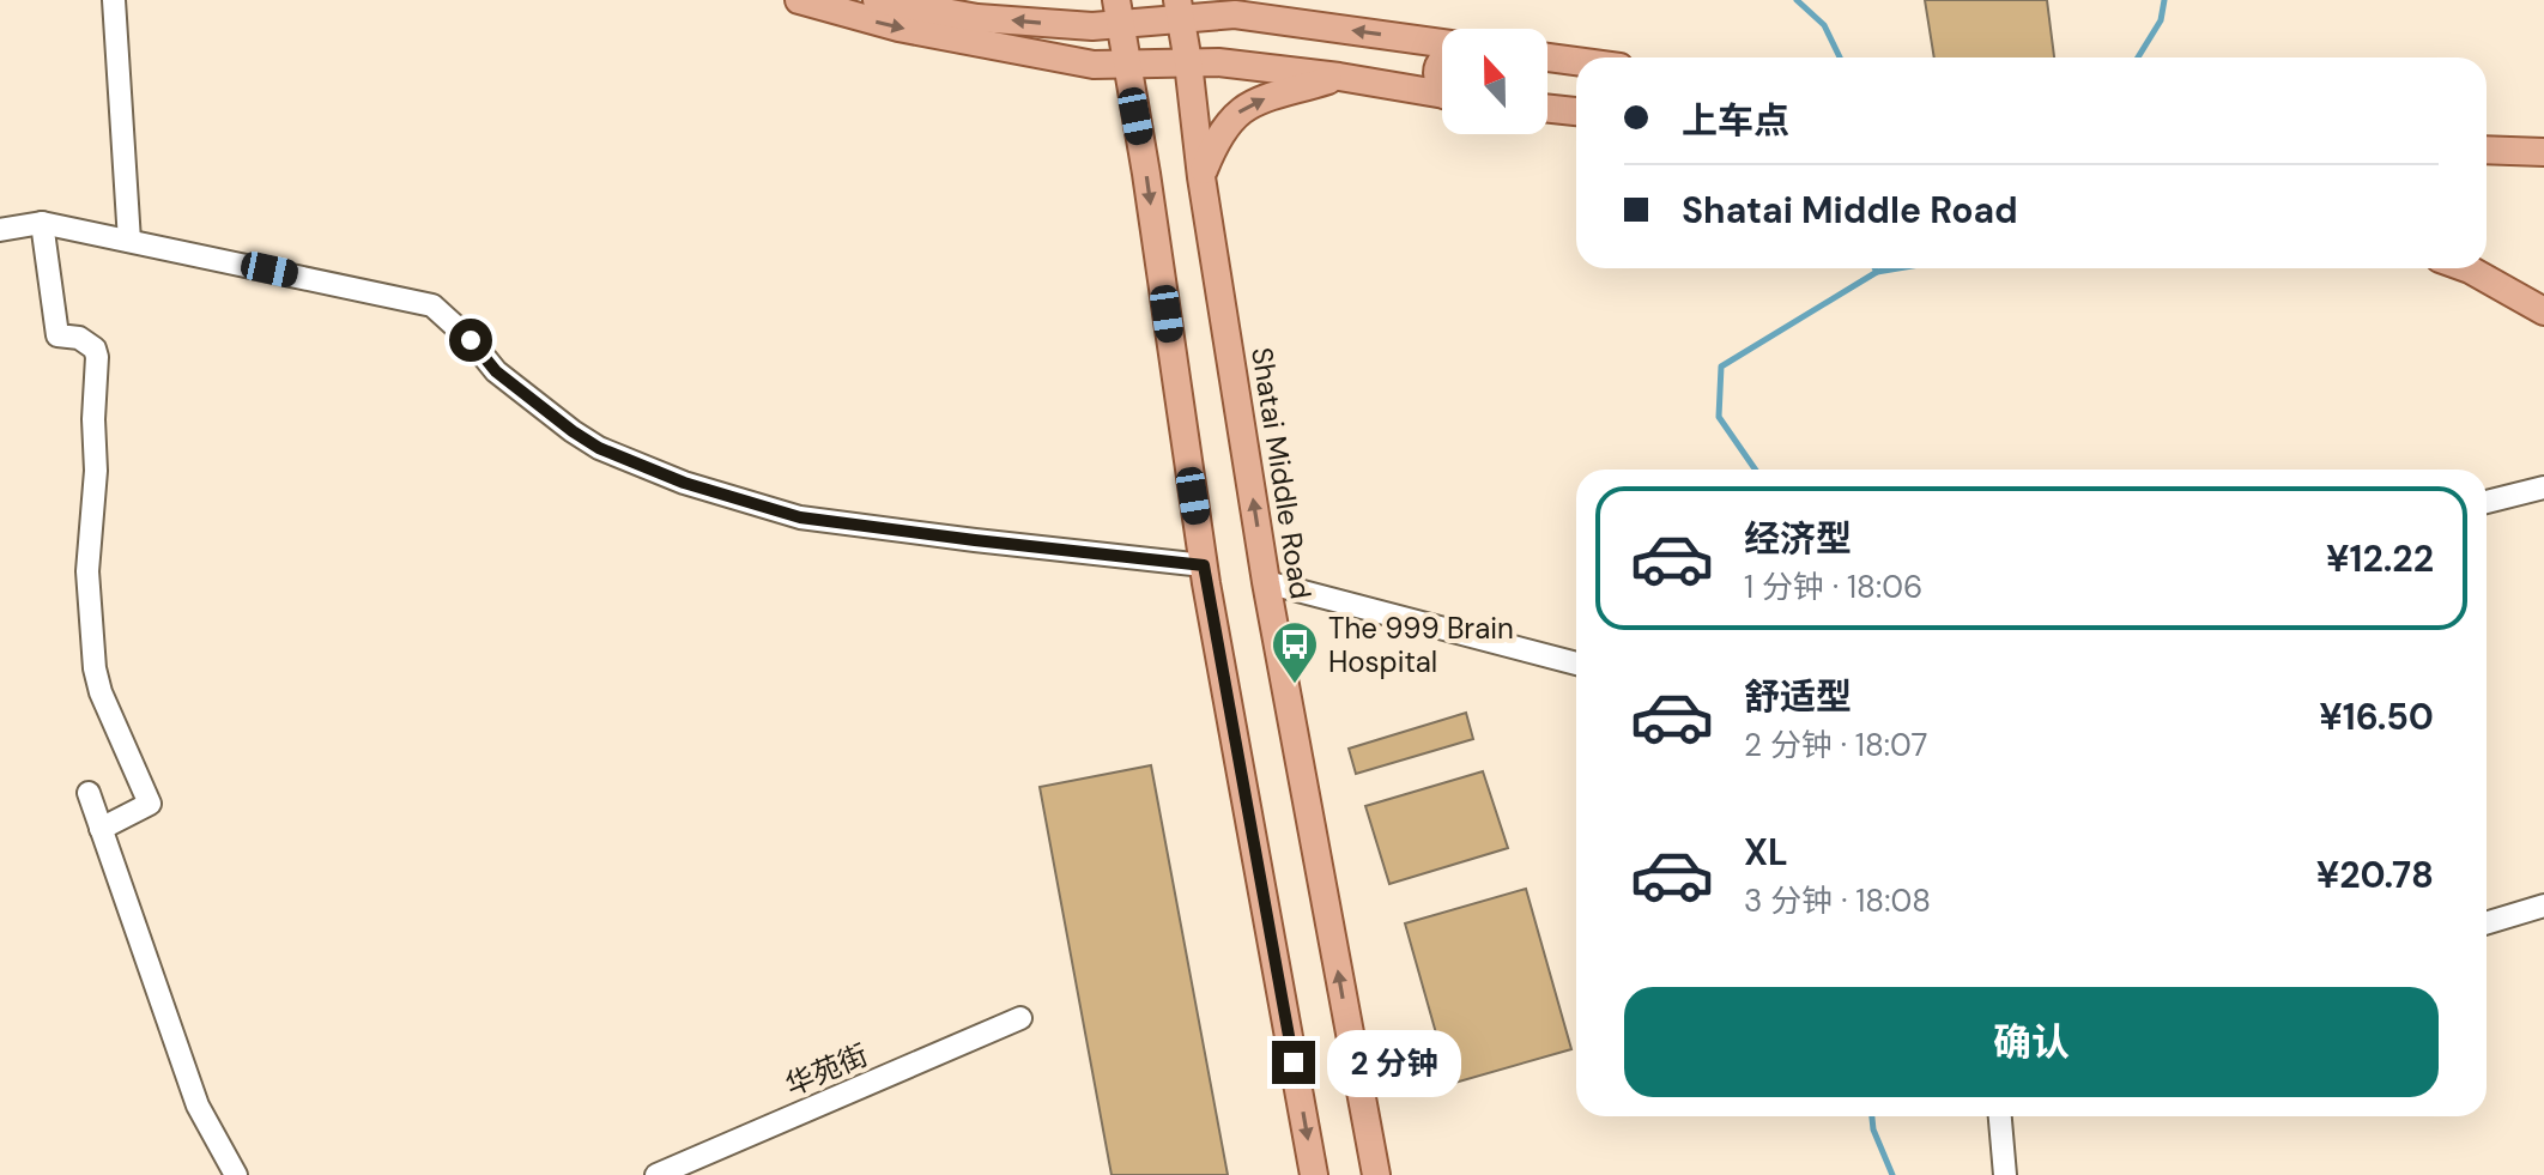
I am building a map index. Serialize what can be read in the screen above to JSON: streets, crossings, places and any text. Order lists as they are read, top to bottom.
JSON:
{
  "streets": {
    "main road": ["Shatai Middle Road"],
    "street": ["华苑街"]
  },
  "places": {
    "bus stop": ["The 999 Brain Hospital"]
  },
  "north": "top",
  "page": {
    "banner": ["上车点", "Shatai Middle Road"],
    "list": [
      {
        "name": "经济型",
        "note": "1 分钟 · 18:06",
        "value": "¥12.22"
      },
      {
        "name": "舒适型",
        "note": "2 分钟 · 18:07",
        "value": "¥16.50"
      },
      {
        "name": "XL",
        "note": "3 分钟 · 18:08",
        "value": "¥20.78"
      }
    ],
    "buttons": "确认",
    "bubble": "2 分钟"
  }
}
